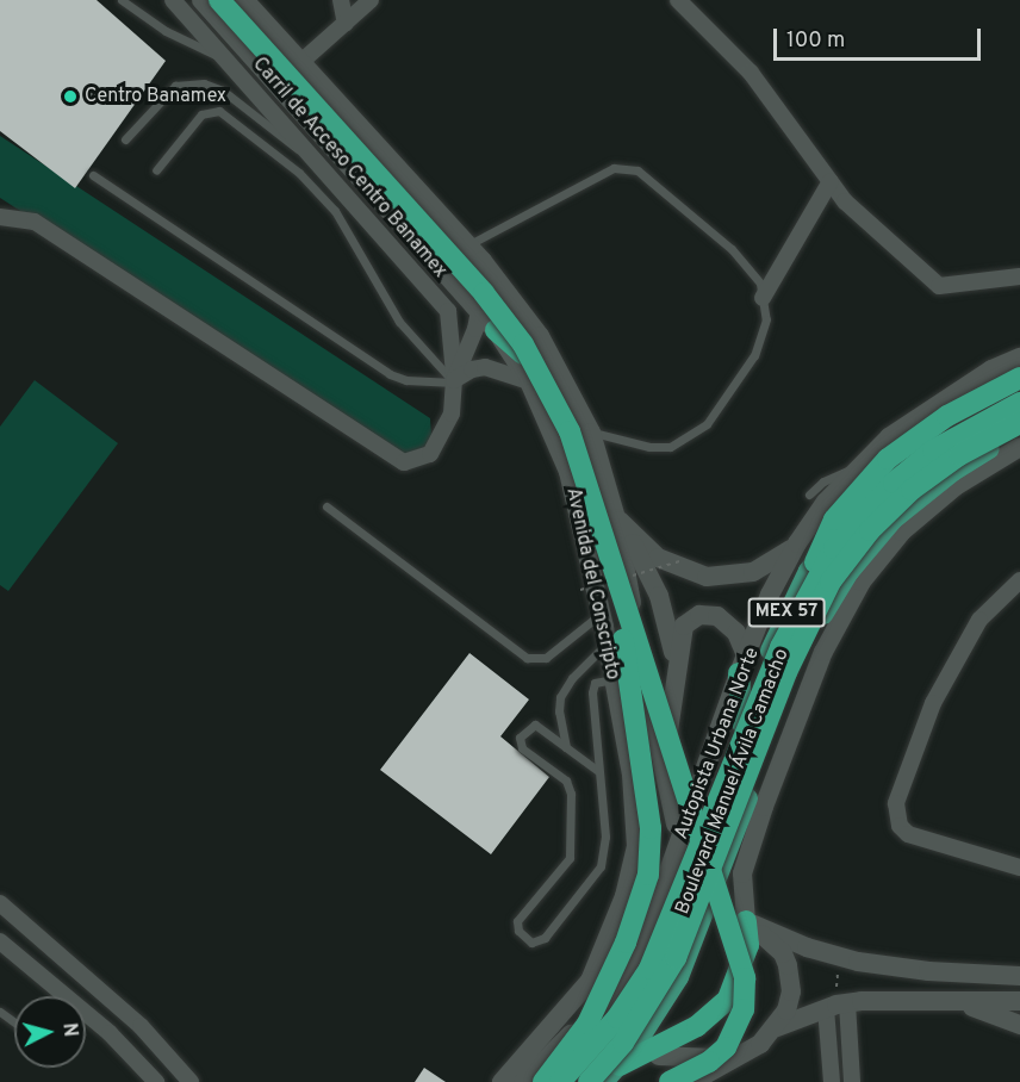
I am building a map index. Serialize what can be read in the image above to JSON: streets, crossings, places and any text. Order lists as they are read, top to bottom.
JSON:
{
  "streets": {
    "highway": ["MEX 57", "Autopista Urbana Norte", "Boulevard Manuel Ávila Camacho"],
    "main road": ["Avenida del Conscripto"],
    "street": ["Carril de Acceso Centro Banamex"]
  },
  "crossings": [
    ["Carril de Acceso Centro Banamex", "Avenida del Conscripto"],
    ["Autopista Urbana Norte", "Boulevard Manuel Ávila Camacho"]
  ],
  "places": ["Centro Banamex"],
  "scale_bar": "100 m",
  "north": "right"
}
